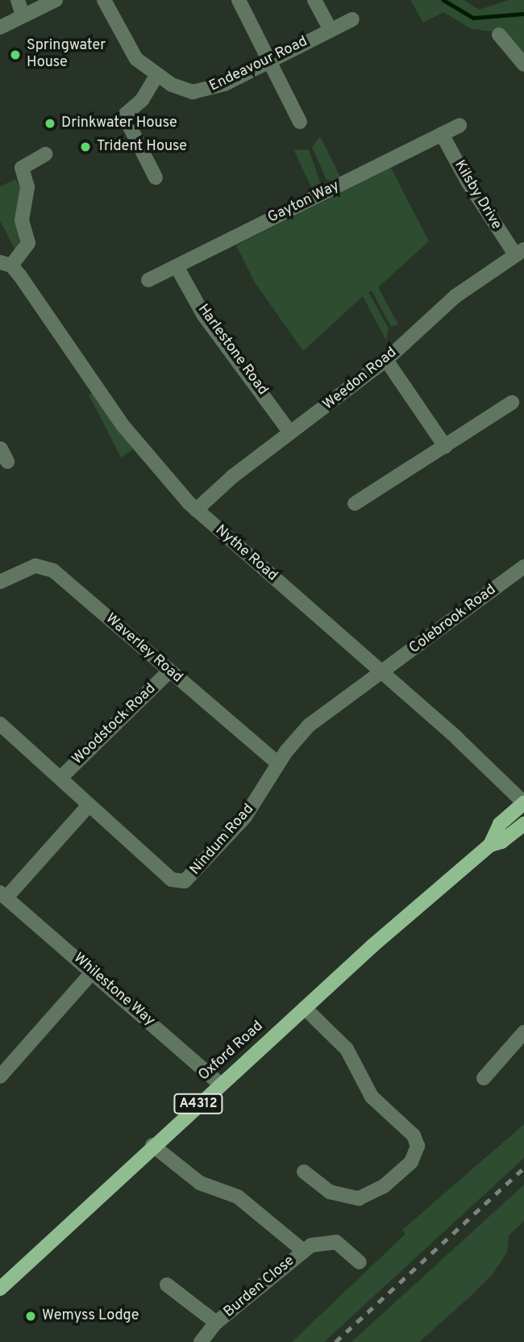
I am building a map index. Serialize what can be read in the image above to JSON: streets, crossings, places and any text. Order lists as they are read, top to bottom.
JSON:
{
  "streets": {
    "main road": ["Oxford Road", "A4312"],
    "street": [
      "Endeavour Road",
      "Kilsby Drive",
      "Gayton Way",
      "Harlestone Road",
      "Weedon Road",
      "Nythe Road",
      "Colebrook Road",
      "Waverley Road",
      "Woodstock Road",
      "Nindum Road",
      "Whilestone Way",
      "Burden Close"
    ]
  },
  "crossings": [
    ["Kilsby Drive", "Gayton Way"],
    ["Kilsby Drive", "Weedon Road"],
    ["Gayton Way", "Harlestone Road"],
    ["Harlestone Road", "Weedon Road"],
    ["Weedon Road", "Nythe Road"],
    ["Nythe Road", "Colebrook Road"],
    ["Nythe Road", "Nindum Road"],
    ["Nythe Road", "Oxford Road"],
    ["Colebrook Road", "Nindum Road"],
    ["Waverley Road", "Woodstock Road"],
    ["Waverley Road", "Nindum Road"],
    ["Woodstock Road", "Nindum Road"],
    ["Nindum Road", "Whilestone Way"],
    ["Whilestone Way", "Oxford Road"],
    ["Oxford Road", "Burden Close"]
  ],
  "places": [
    "Springwater House",
    "Drinkwater House",
    "Trident House",
    "Wemyss Lodge"
  ]
}
